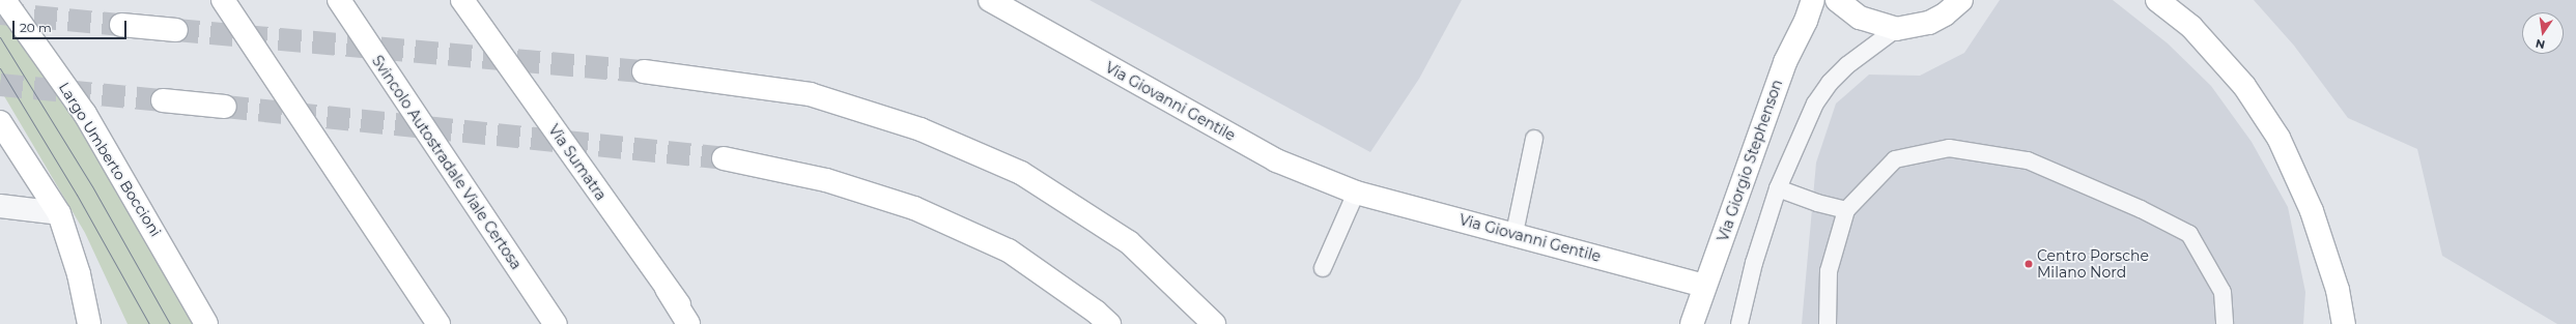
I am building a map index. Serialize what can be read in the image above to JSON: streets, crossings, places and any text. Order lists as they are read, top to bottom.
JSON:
{
  "streets": {
    "main road": [
      "Via Giovanni Gentile",
      "Largo Umberto Boccioni",
      "Via Giorgio Stephenson",
      "Svincolo Autostradale Viale Certosa",
      "Via Sumatra"
    ]
  },
  "crossings": [
    ["Via Giovanni Gentile", "Via Giorgio Stephenson"]
  ],
  "places": ["Centro Porsche Milano Nord"],
  "scale_bar": "20 m",
  "north": "bottom"
}
